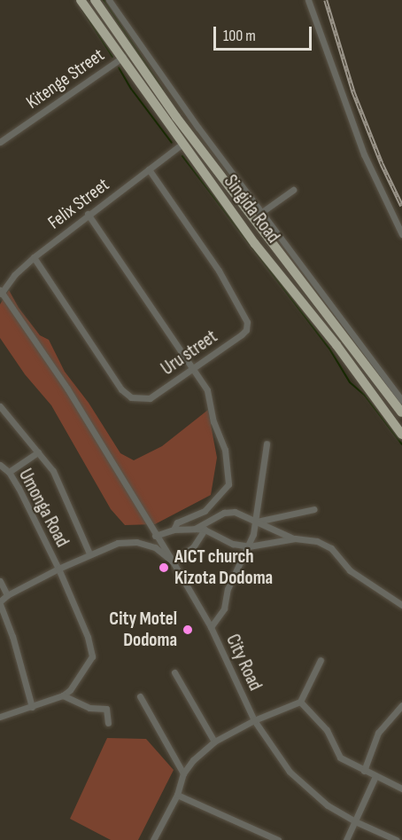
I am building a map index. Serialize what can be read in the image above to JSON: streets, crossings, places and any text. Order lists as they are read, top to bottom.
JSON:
{
  "streets": {
    "highway": ["Singida Road"],
    "street": [
      "Kitenge Street",
      "Felix Street",
      "Uru street",
      "Umonga Road",
      "City Road"
    ]
  },
  "crossings": [
    ["Kitenge Street", "Singida Road"],
    ["Felix Street", "Singida Road"],
    ["Felix Street", "Uru street"],
    ["Umonga Road", "City Road"]
  ],
  "places": ["AICT church Kizota Dodoma", "City Motel Dodoma"],
  "scale_bar": "100 m"
}
